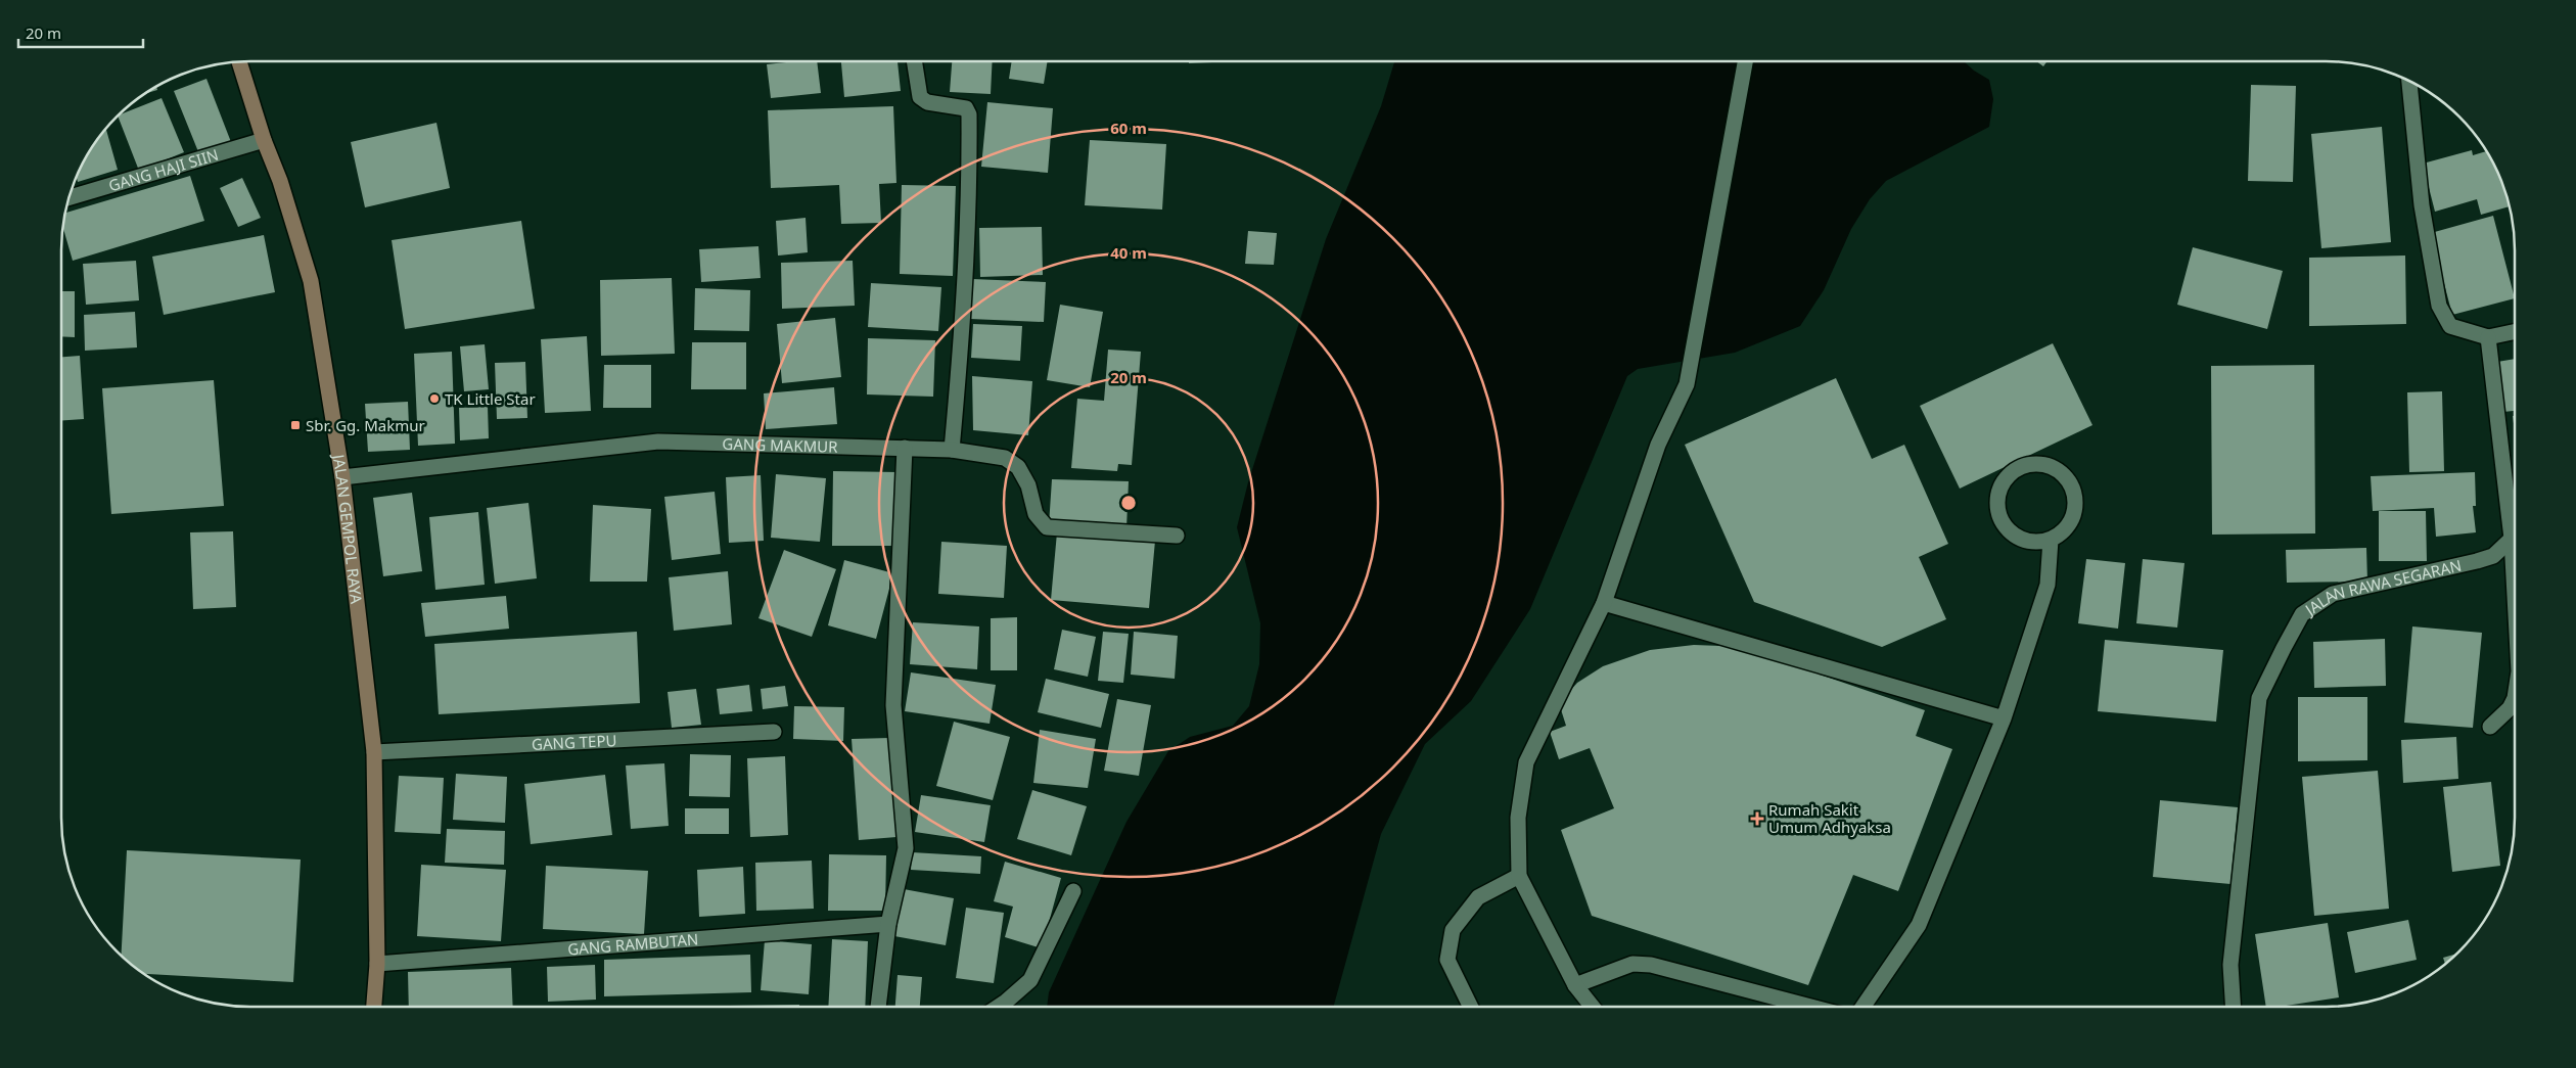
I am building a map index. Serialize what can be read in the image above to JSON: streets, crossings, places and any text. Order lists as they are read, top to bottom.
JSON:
{
  "streets": {
    "main road": ["JALAN GEMPOL RAYA"],
    "street": [
      "GANG HAJI SIIN",
      "GANG MAKMUR",
      "JALAN RAWA SEGARAN",
      "GANG TEPU",
      "GANG RAMBUTAN"
    ]
  },
  "crossings": [
    ["GANG HAJI SIIN", "JALAN GEMPOL RAYA"],
    ["GANG MAKMUR", "JALAN GEMPOL RAYA"],
    ["JALAN GEMPOL RAYA", "GANG TEPU"],
    ["JALAN GEMPOL RAYA", "GANG RAMBUTAN"]
  ],
  "places": {
    "other": ["TK Little Star"],
    "transit": ["Sbr. Gg. Makmur"],
    "health": ["Rumah Sakit Umum Adhyaksa"]
  },
  "scale_bar": "20 m",
  "rings": ["60 m", "40 m", "20 m"]
}
